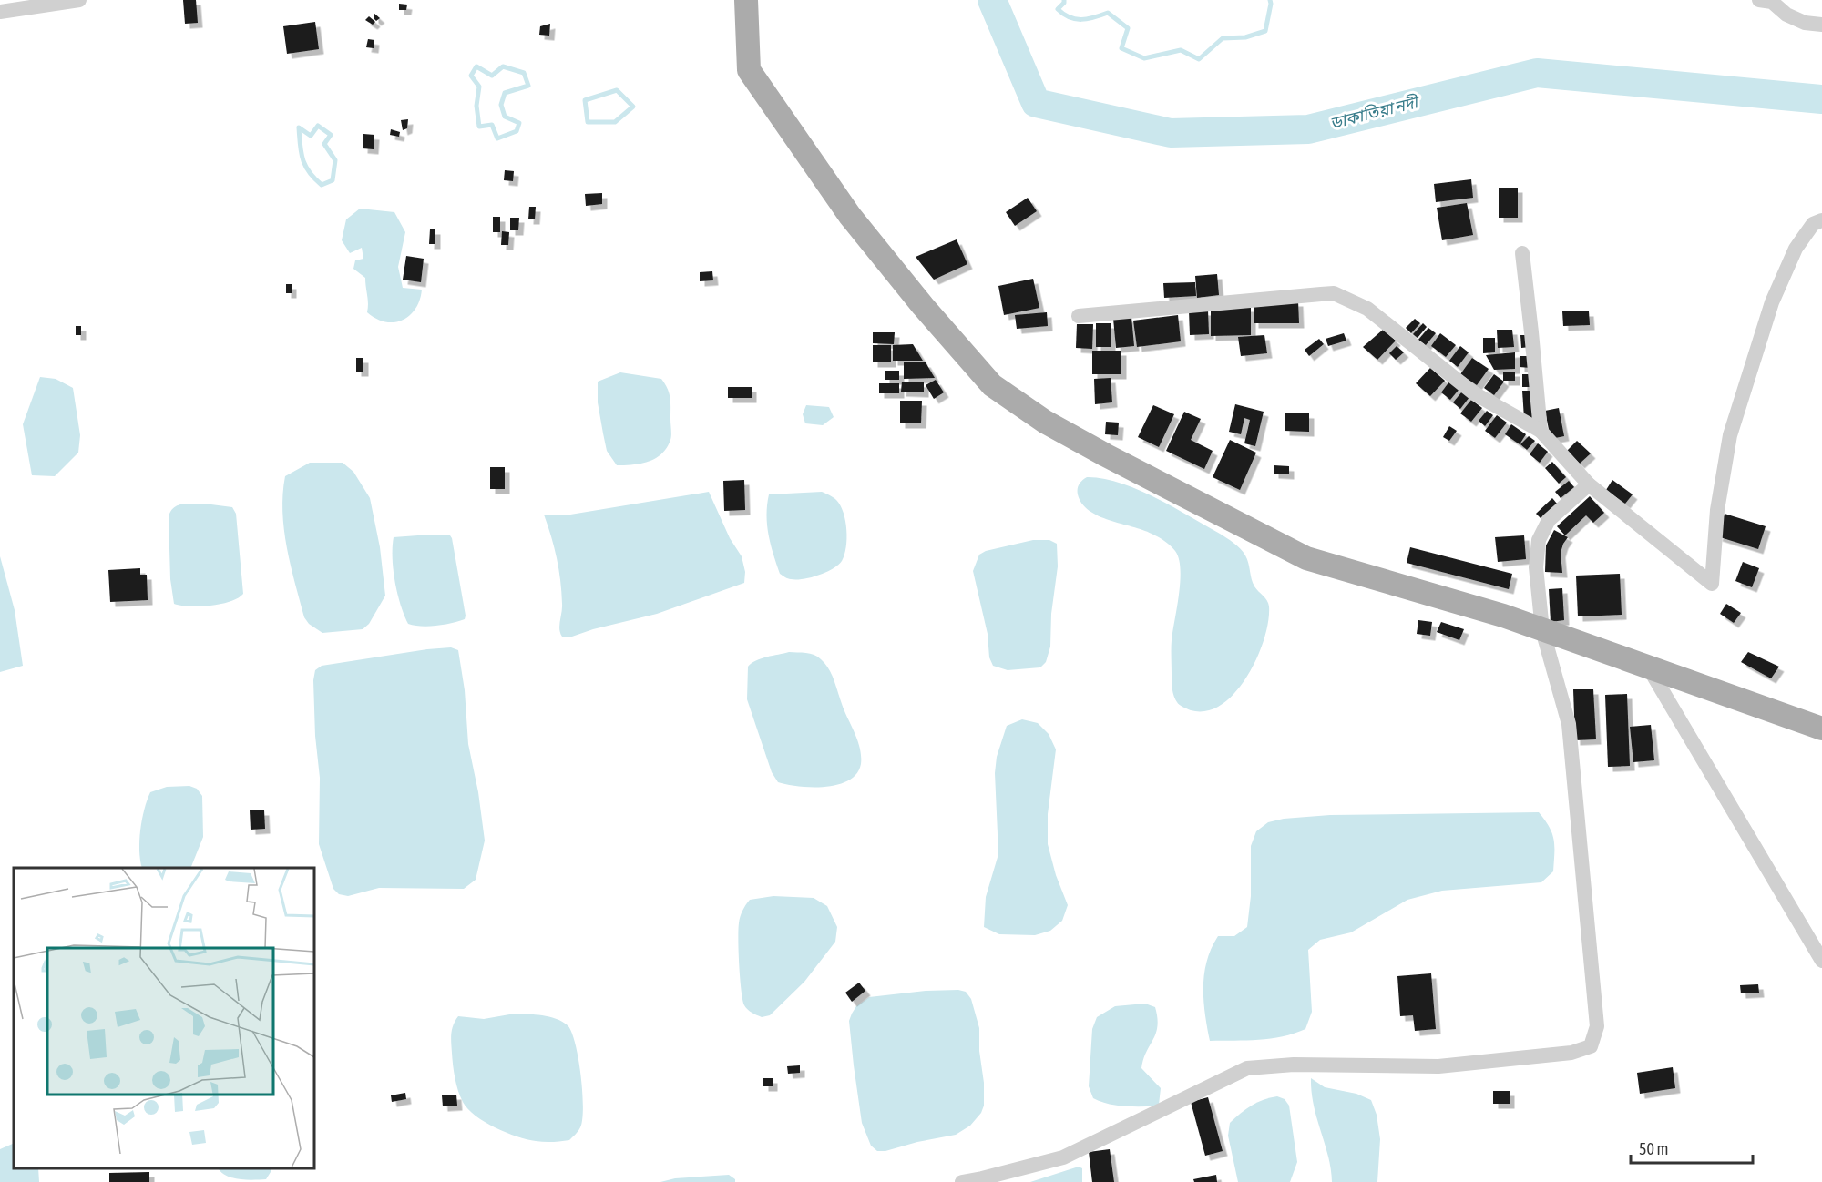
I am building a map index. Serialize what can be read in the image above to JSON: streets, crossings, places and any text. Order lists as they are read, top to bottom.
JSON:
{
  "water": ["ডাকাতিয়া নদী"],
  "scale_bar": "50 m"
}
